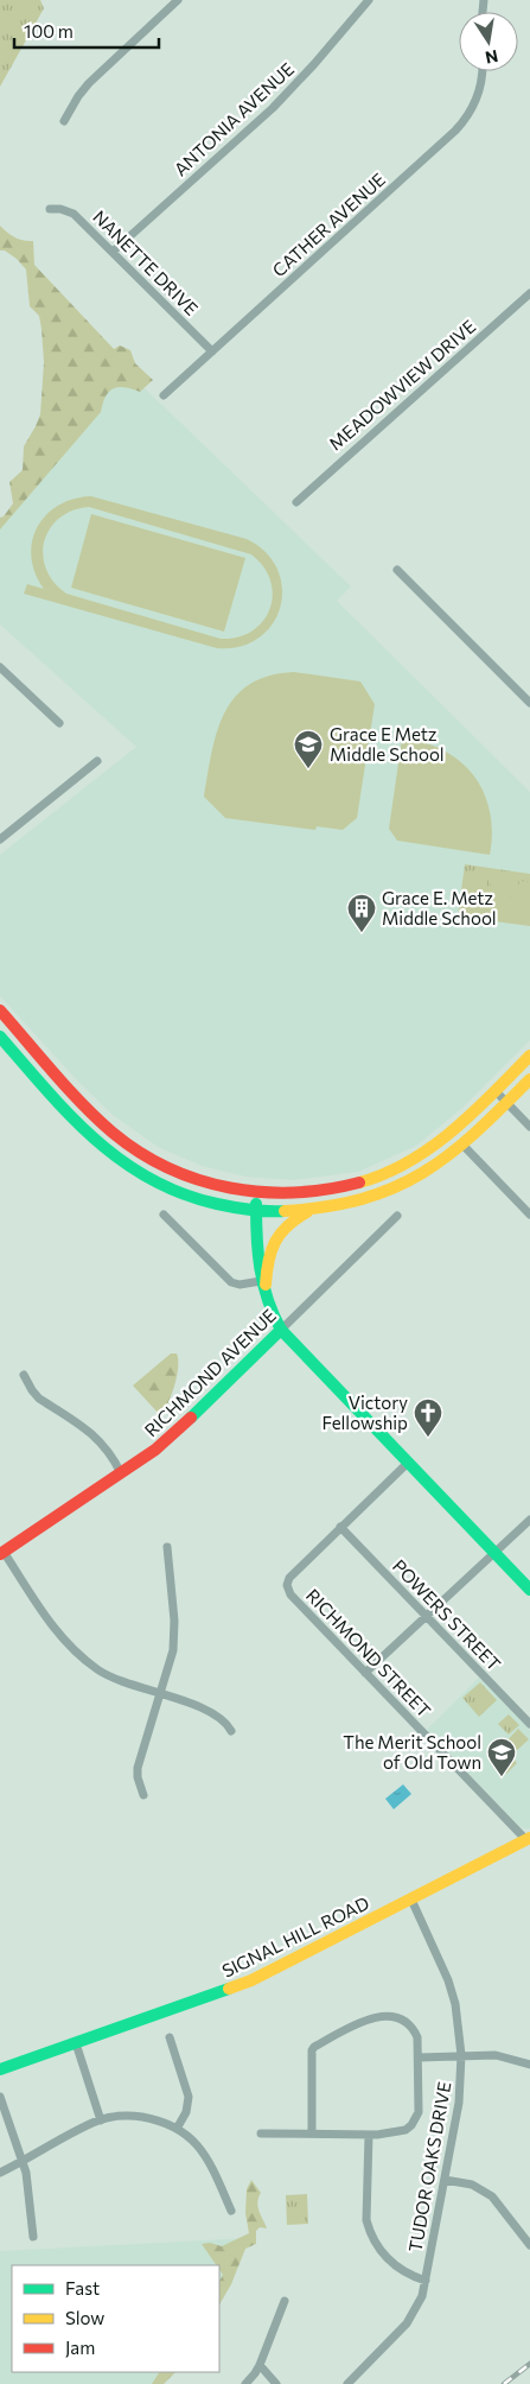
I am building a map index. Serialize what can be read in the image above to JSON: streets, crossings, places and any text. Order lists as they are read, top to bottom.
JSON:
{
  "streets": {
    "main road": ["RICHMOND AVENUE", "SIGNAL HILL ROAD"],
    "street": [
      "ANTONIA AVENUE",
      "CATHER AVENUE",
      "NANETTE DRIVE",
      "MEADOWVIEW DRIVE",
      "POWERS STREET",
      "RICHMOND STREET",
      "TUDOR OAKS DRIVE"
    ]
  },
  "crossings": [
    ["ANTONIA AVENUE", "NANETTE DRIVE"],
    ["CATHER AVENUE", "NANETTE DRIVE"],
    ["POWERS STREET", "RICHMOND STREET"],
    ["RICHMOND STREET", "SIGNAL HILL ROAD"],
    ["SIGNAL HILL ROAD", "TUDOR OAKS DRIVE"]
  ],
  "places": {
    "school or university": ["Grace E Metz Middle School", "The Merit School of Old Town"],
    "building": ["Grace E. Metz Middle School"],
    "church": ["Victory Fellowship"]
  },
  "legend": ["Fast", "Slow", "Jam"],
  "scale_bar": "100 m",
  "north": "bottom"
}
